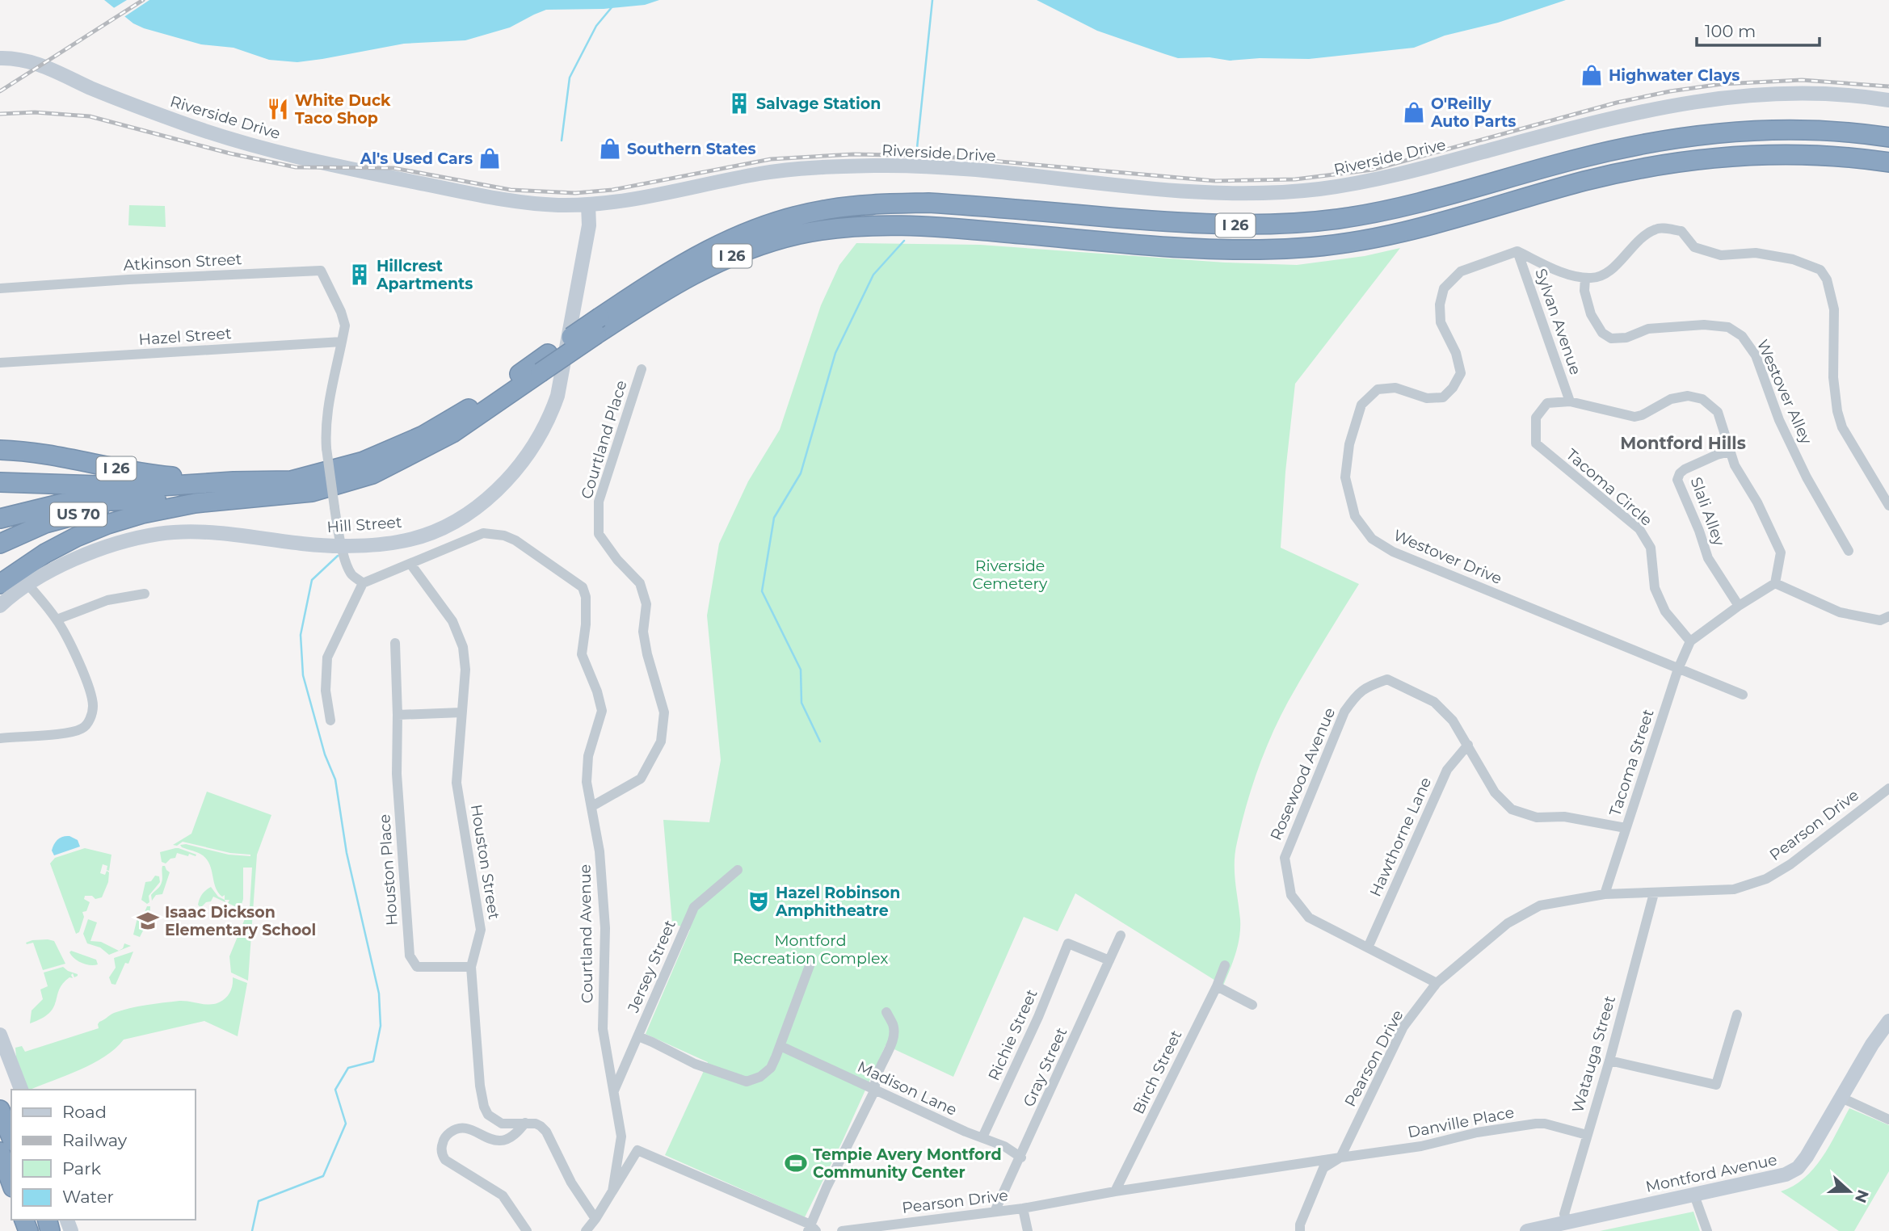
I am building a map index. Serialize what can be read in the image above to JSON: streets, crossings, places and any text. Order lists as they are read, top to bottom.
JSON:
{
  "streets": {
    "highway": ["I 26", "US 70"],
    "main road": ["Riverside Drive", "Hill Street", "Montford Avenue"],
    "street": [
      "Atkinson Street",
      "Sylvan Avenue",
      "Hazel Street",
      "Westover Alley",
      "Courtland Place",
      "Tacoma Circle",
      "Slali Alley",
      "Westover Drive",
      "Tacoma Street",
      "Rosewood Avenue",
      "Pearson Drive",
      "Hawthorne Lane",
      "Houston Street",
      "Houston Place",
      "Courtland Avenue",
      "Jersey Street",
      "Richie Street",
      "Watauga Street",
      "Gray Street",
      "Birch Street",
      "Madison Lane",
      "Danville Place"
    ]
  },
  "crossings": [
    ["Riverside Drive", "Hill Street"],
    ["I 26", "US 70"],
    ["Atkinson Street", "Hazel Street"],
    ["Sylvan Avenue", "Tacoma Circle"],
    ["Sylvan Avenue", "Westover Drive"],
    ["Courtland Place", "Courtland Avenue"],
    ["Tacoma Circle", "Slali Alley"],
    ["Tacoma Circle", "Tacoma Street"],
    ["Westover Drive", "Tacoma Street"],
    ["Tacoma Street", "Rosewood Avenue"],
    ["Tacoma Street", "Pearson Drive"],
    ["Rosewood Avenue", "Pearson Drive"],
    ["Rosewood Avenue", "Hawthorne Lane"],
    ["Pearson Drive", "Watauga Street"],
    ["Pearson Drive", "Gray Street"],
    ["Pearson Drive", "Birch Street"],
    ["Pearson Drive", "Danville Place"],
    ["Houston Street", "Houston Place"],
    ["Houston Street", "Courtland Avenue"],
    ["Courtland Avenue", "Jersey Street"],
    ["Richie Street", "Gray Street"],
    ["Richie Street", "Madison Lane"],
    ["Watauga Street", "Danville Place"],
    ["Watauga Street", "Montford Avenue"],
    ["Gray Street", "Madison Lane"]
  ],
  "districts": ["Montford Hills"],
  "parks": ["Riverside Cemetery", "Montford Recreation Complex"],
  "places": {
    "shop": [
      "Highwater Clays",
      "O'Reilly Auto Parts",
      "Southern States",
      "Al's Used Cars"
    ],
    "building": ["Salvage Station", "Hillcrest Apartments"],
    "restaurant": ["White Duck Taco Shop"],
    "theatre": ["Hazel Robinson Amphitheatre"],
    "school or university": ["Isaac Dickson Elementary School"],
    "sports": ["Tempie Avery Montford Community Center"]
  },
  "legend": [
    "Road",
    "Railway",
    "Park",
    "Water"
  ],
  "scale_bar": "100 m",
  "north": "right"
}
